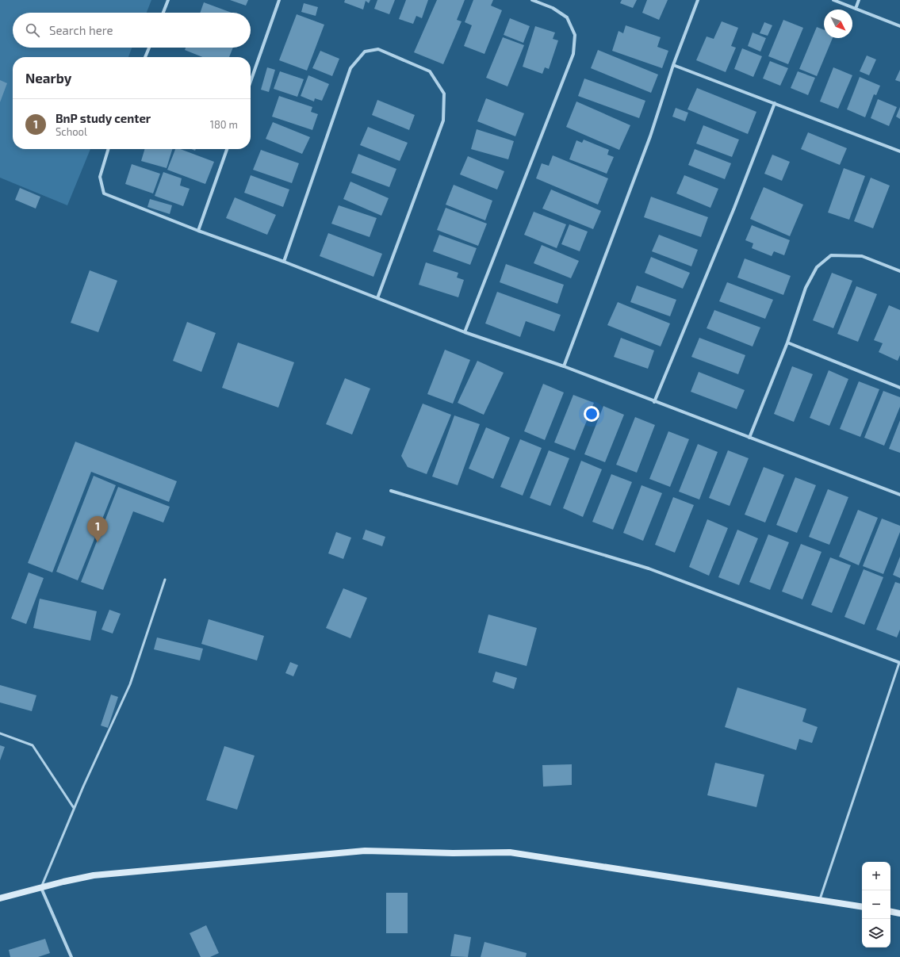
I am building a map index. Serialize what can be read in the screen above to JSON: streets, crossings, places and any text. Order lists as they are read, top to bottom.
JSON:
{
  "north": "bottom right",
  "page": {
    "search": "Search here",
    "heading": "Nearby",
    "list": [
      {
        "mark": "1",
        "name": "BnP study center",
        "note": "School",
        "value": "180 m"
      }
    ],
    "pins": "1",
    "map_buttons": ["+", "−"]
  }
}
